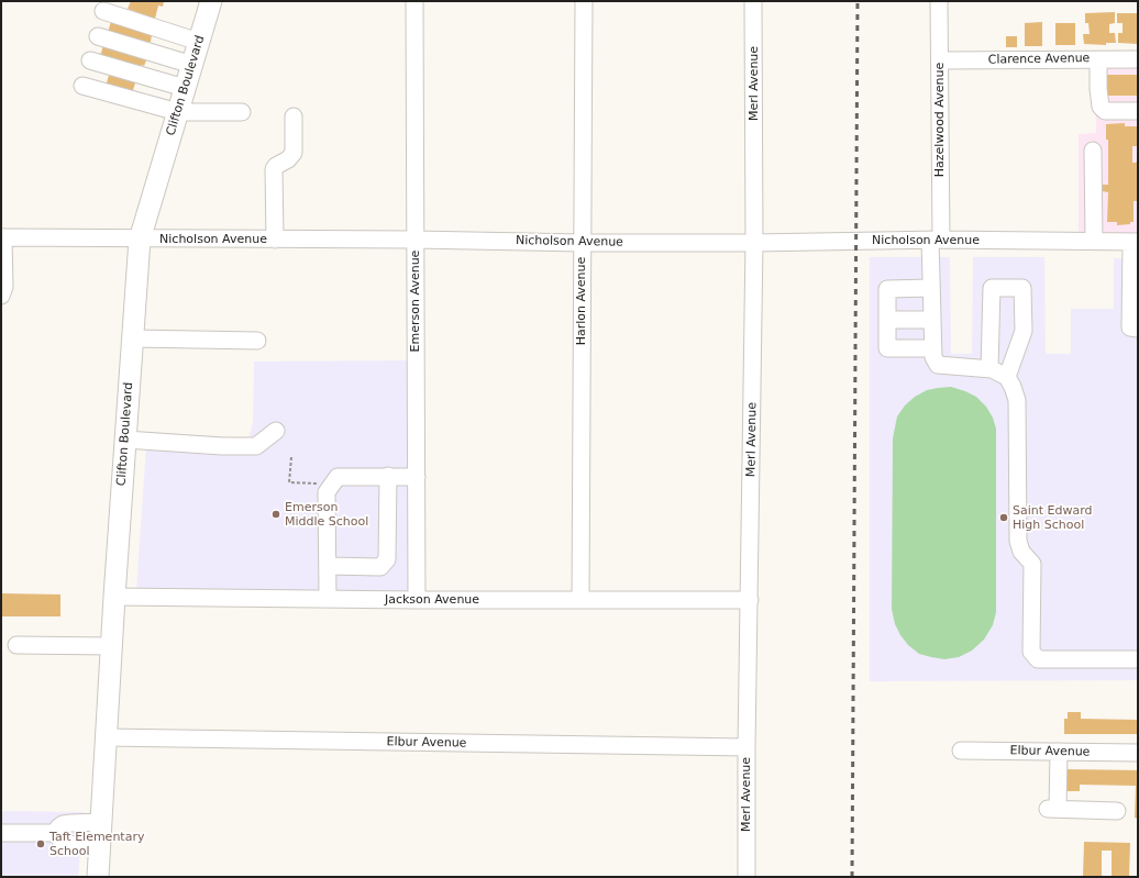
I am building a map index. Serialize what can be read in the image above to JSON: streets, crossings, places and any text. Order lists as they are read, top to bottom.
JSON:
{
  "streets": {
    "main road": ["Clifton Boulevard"],
    "street": [
      "Clarence Avenue",
      "Merl Avenue",
      "Hazelwood Avenue",
      "Nicholson Avenue",
      "Emerson Avenue",
      "Harlon Avenue",
      "Jackson Avenue",
      "Elbur Avenue"
    ]
  },
  "crossings": [
    ["Clarence Avenue", "Hazelwood Avenue"],
    ["Merl Avenue", "Nicholson Avenue"],
    ["Merl Avenue", "Jackson Avenue"],
    ["Merl Avenue", "Elbur Avenue"],
    ["Clifton Boulevard", "Nicholson Avenue"],
    ["Clifton Boulevard", "Jackson Avenue"],
    ["Clifton Boulevard", "Elbur Avenue"],
    ["Hazelwood Avenue", "Nicholson Avenue"],
    ["Nicholson Avenue", "Emerson Avenue"],
    ["Nicholson Avenue", "Harlon Avenue"],
    ["Emerson Avenue", "Jackson Avenue"],
    ["Harlon Avenue", "Jackson Avenue"]
  ],
  "places": ["Emerson Middle School", "Saint Edward High School", "Taft Elementary School"]
}
